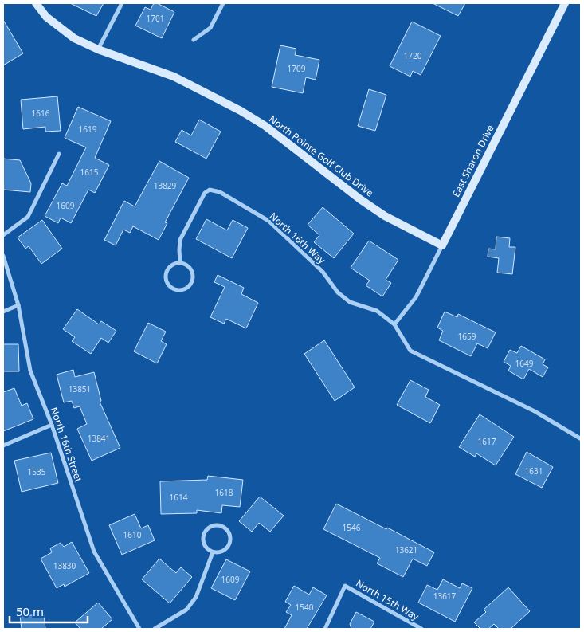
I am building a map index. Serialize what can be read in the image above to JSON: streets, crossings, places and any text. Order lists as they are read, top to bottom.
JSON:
{
  "streets": {
    "street": [
      "North Pointe Golf Club Drive",
      "East Sharon Drive",
      "North 16th Way",
      "North 16th Street",
      "North 15th Way"
    ]
  },
  "crossings": [
    ["North Pointe Golf Club Drive", "East Sharon Drive"],
    ["East Sharon Drive", "North 16th Way"]
  ],
  "house_numbers": [
    "1701",
    "1720",
    "1709",
    "1616",
    "1619",
    "1615",
    "13829",
    "1609",
    "1659",
    "1649",
    "13851",
    "13841",
    "1617",
    "1631",
    "1535",
    "1618",
    "1614",
    "1546",
    "1610",
    "13621",
    "13830",
    "1609",
    "13617",
    "1540"
  ],
  "scale_bar": "50 m"
}
